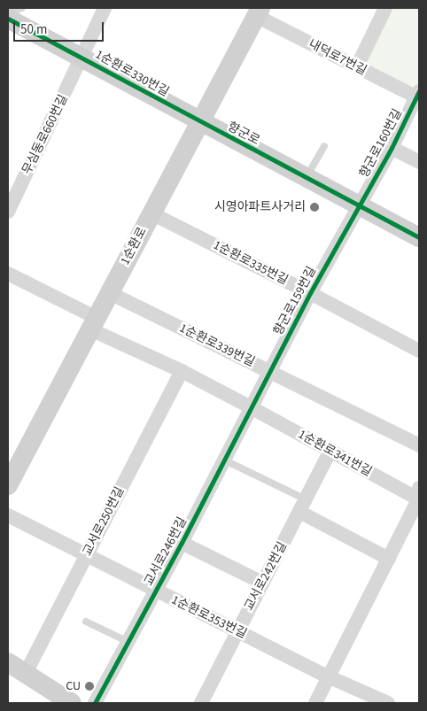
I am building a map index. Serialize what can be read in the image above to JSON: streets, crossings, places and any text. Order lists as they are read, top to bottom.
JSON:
{
  "streets": {
    "street": [
      "내덕로7번길",
      "1순환로330번길",
      "향군로",
      "무심동로660번길",
      "향군로160번길",
      "1순환로",
      "1순환로335번길",
      "향군로159번길",
      "1순환로339번길",
      "1순환로341번길",
      "교서로250번길",
      "교서로246번길",
      "교서로242번길",
      "1순환로353번길"
    ]
  },
  "crossings": [
    ["내덕로7번길", "향군로160번길"],
    ["내덕로7번길", "1순환로"],
    ["1순환로330번길", "향군로"],
    ["1순환로330번길", "무심동로660번길"],
    ["1순환로330번길", "1순환로"],
    ["향군로", "향군로160번길"],
    ["향군로", "1순환로"],
    ["향군로", "향군로159번길"],
    ["향군로160번길", "향군로159번길"],
    ["1순환로", "1순환로335번길"],
    ["1순환로", "1순환로339번길"],
    ["1순환로", "1순환로341번길"],
    ["1순환로335번길", "향군로159번길"],
    ["향군로159번길", "1순환로339번길"],
    ["향군로159번길", "1순환로341번길"],
    ["향군로159번길", "교서로246번길"],
    ["1순환로341번길", "교서로250번길"],
    ["1순환로341번길", "교서로246번길"],
    ["1순환로341번길", "교서로242번길"],
    ["교서로250번길", "1순환로353번길"],
    ["교서로246번길", "교서로242번길"],
    ["교서로246번길", "1순환로353번길"],
    ["교서로242번길", "1순환로353번길"]
  ],
  "places": ["시영아파트사거리", "CU"],
  "scale_bar": "50 m"
}
